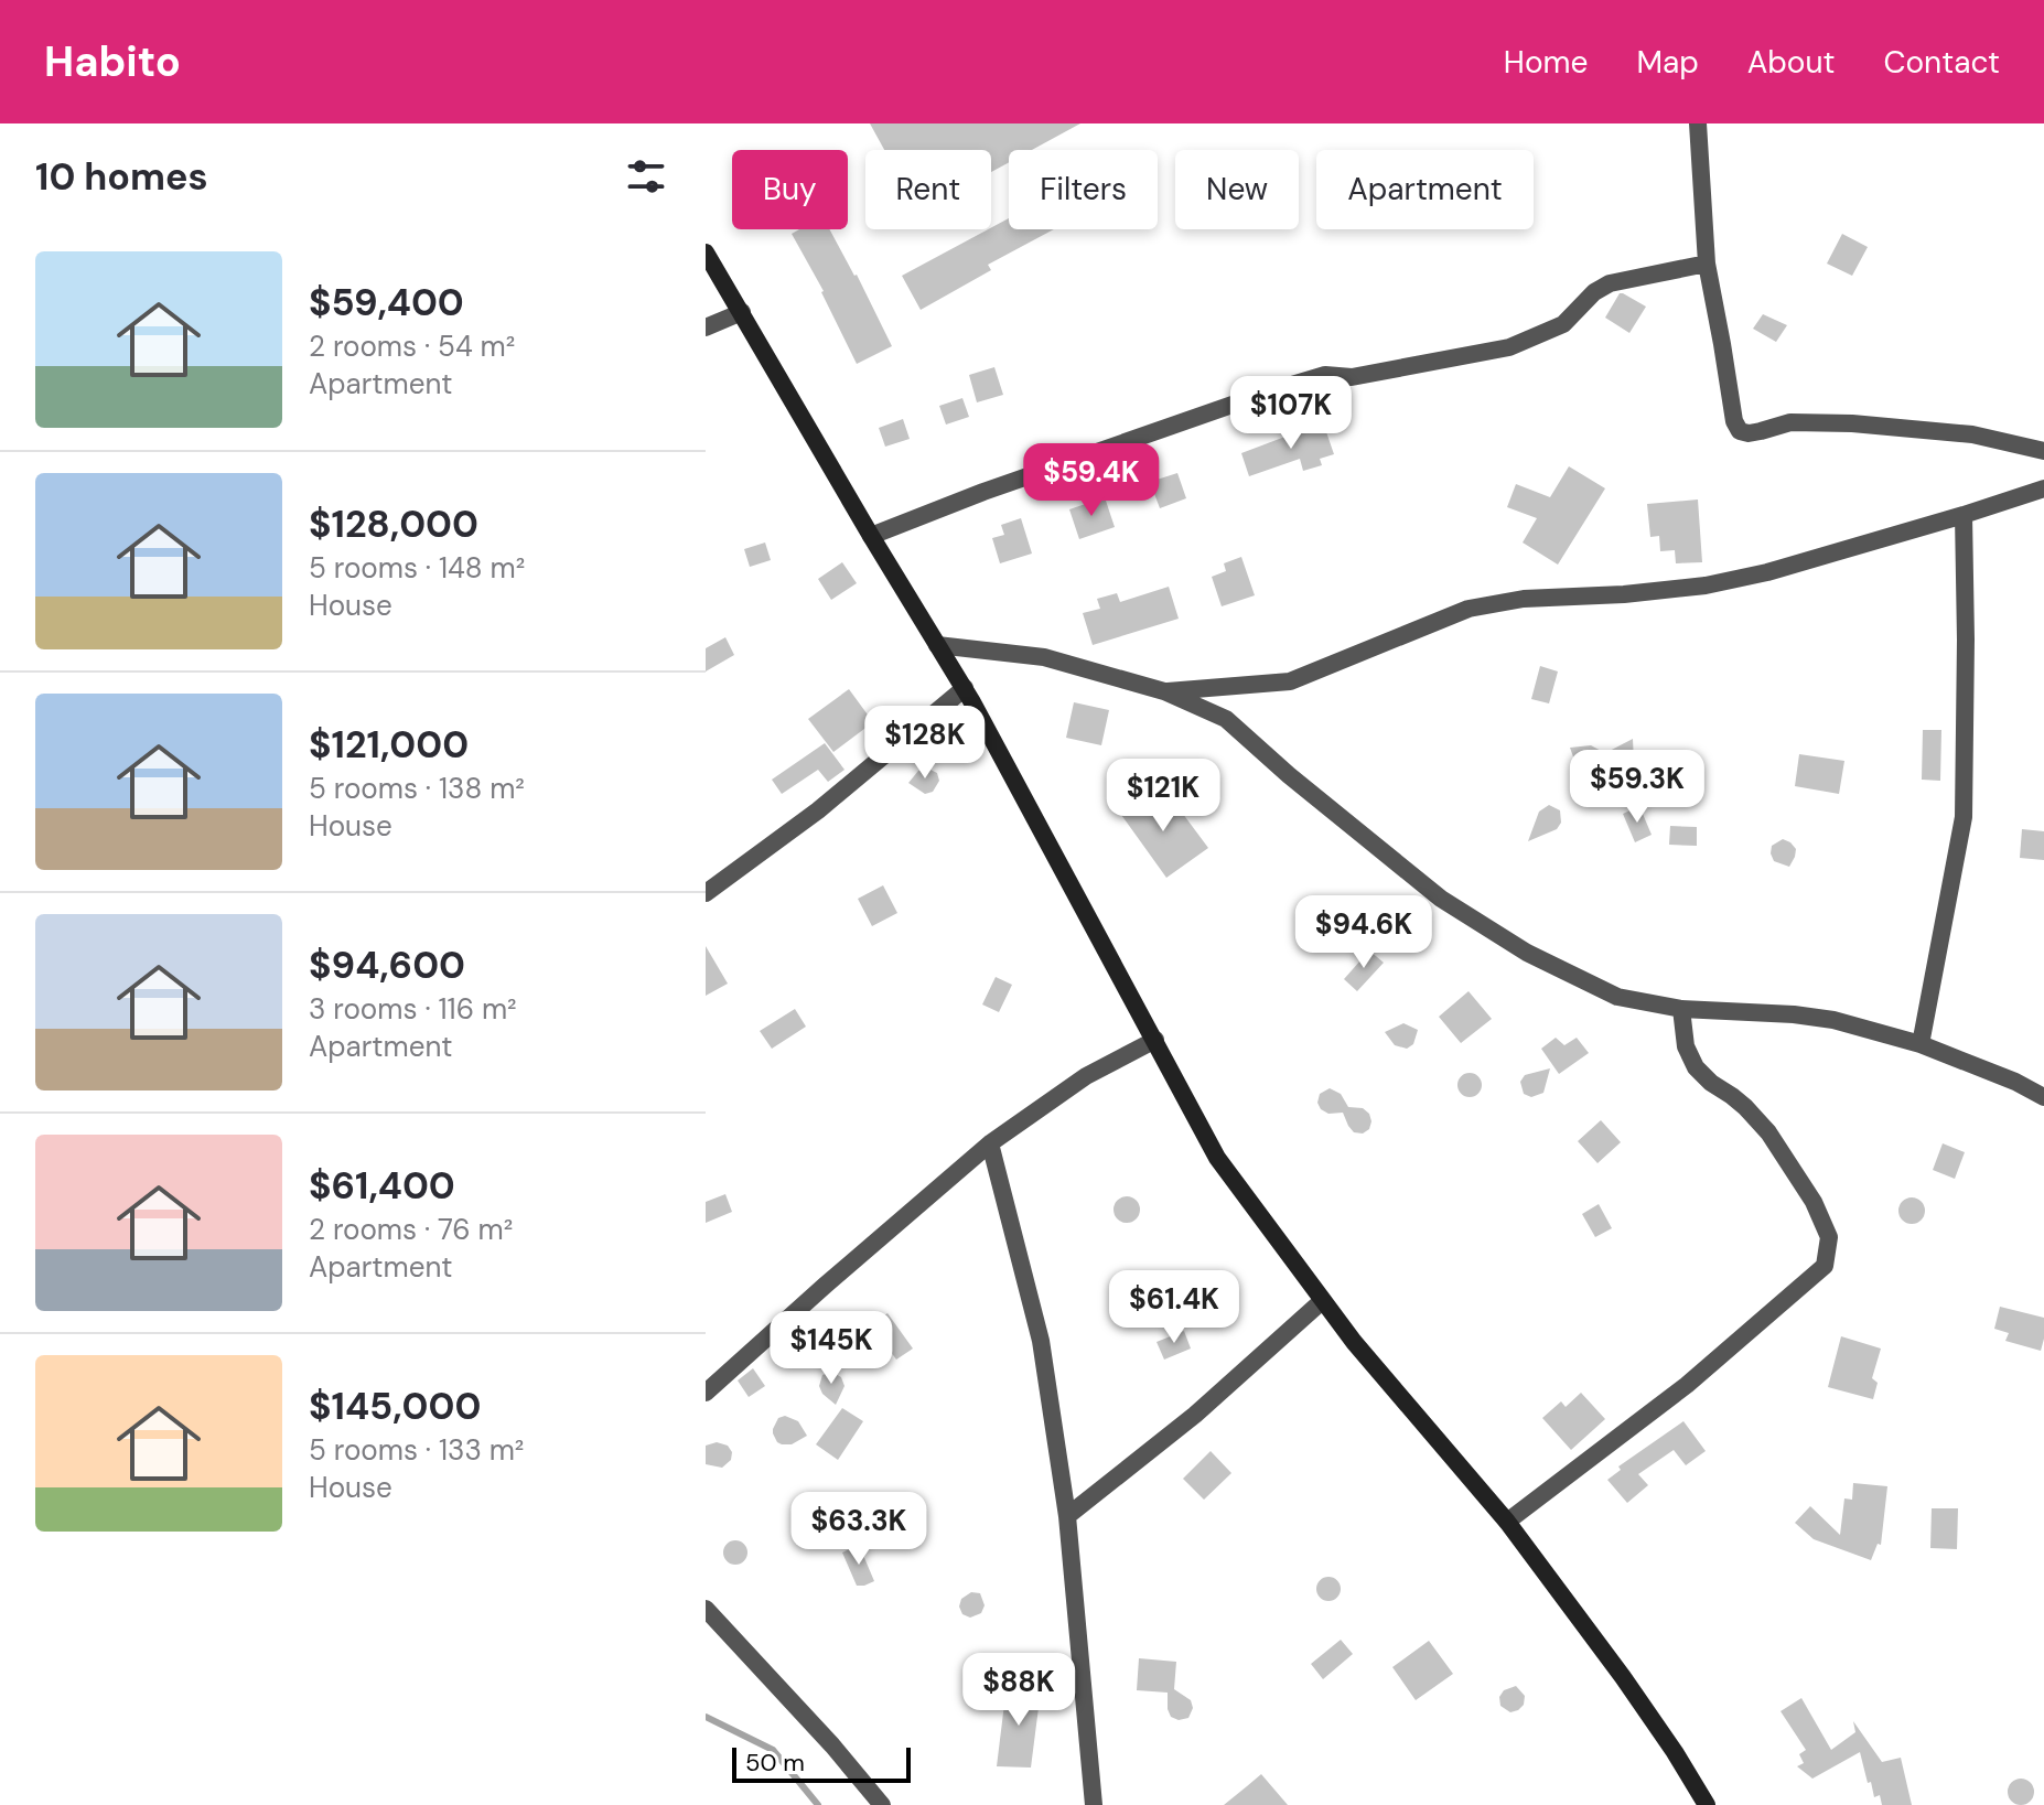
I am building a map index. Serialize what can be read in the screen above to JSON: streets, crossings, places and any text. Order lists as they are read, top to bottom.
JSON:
{
  "scale_bar": "50 m",
  "page": {
    "header": "Habito",
    "nav": [
      "Home",
      "Map",
      "About",
      "Contact"
    ],
    "heading": "10 homes",
    "chip": [
      "Buy",
      "Rent",
      "Filters",
      "New",
      "Apartment"
    ],
    "list": [
      {
        "name": "$59,400",
        "note": "2 rooms · 54 m² · Apartment"
      },
      {
        "name": "$128,000",
        "note": "5 rooms · 148 m² · House"
      },
      {
        "name": "$121,000",
        "note": "5 rooms · 138 m² · House"
      },
      {
        "name": "$94,600",
        "note": "3 rooms · 116 m² · Apartment"
      },
      {
        "name": "$61,400",
        "note": "2 rooms · 76 m² · Apartment"
      },
      {
        "name": "$145,000",
        "note": "5 rooms · 133 m² · House"
      }
    ],
    "price": [
      "$107K",
      "$59.4K",
      "$128K",
      "$59.3K",
      "$121K",
      "$94.6K",
      "$61.4K",
      "$145K",
      "$63.3K",
      "$88K"
    ],
    "scale": "50 m"
  }
}
